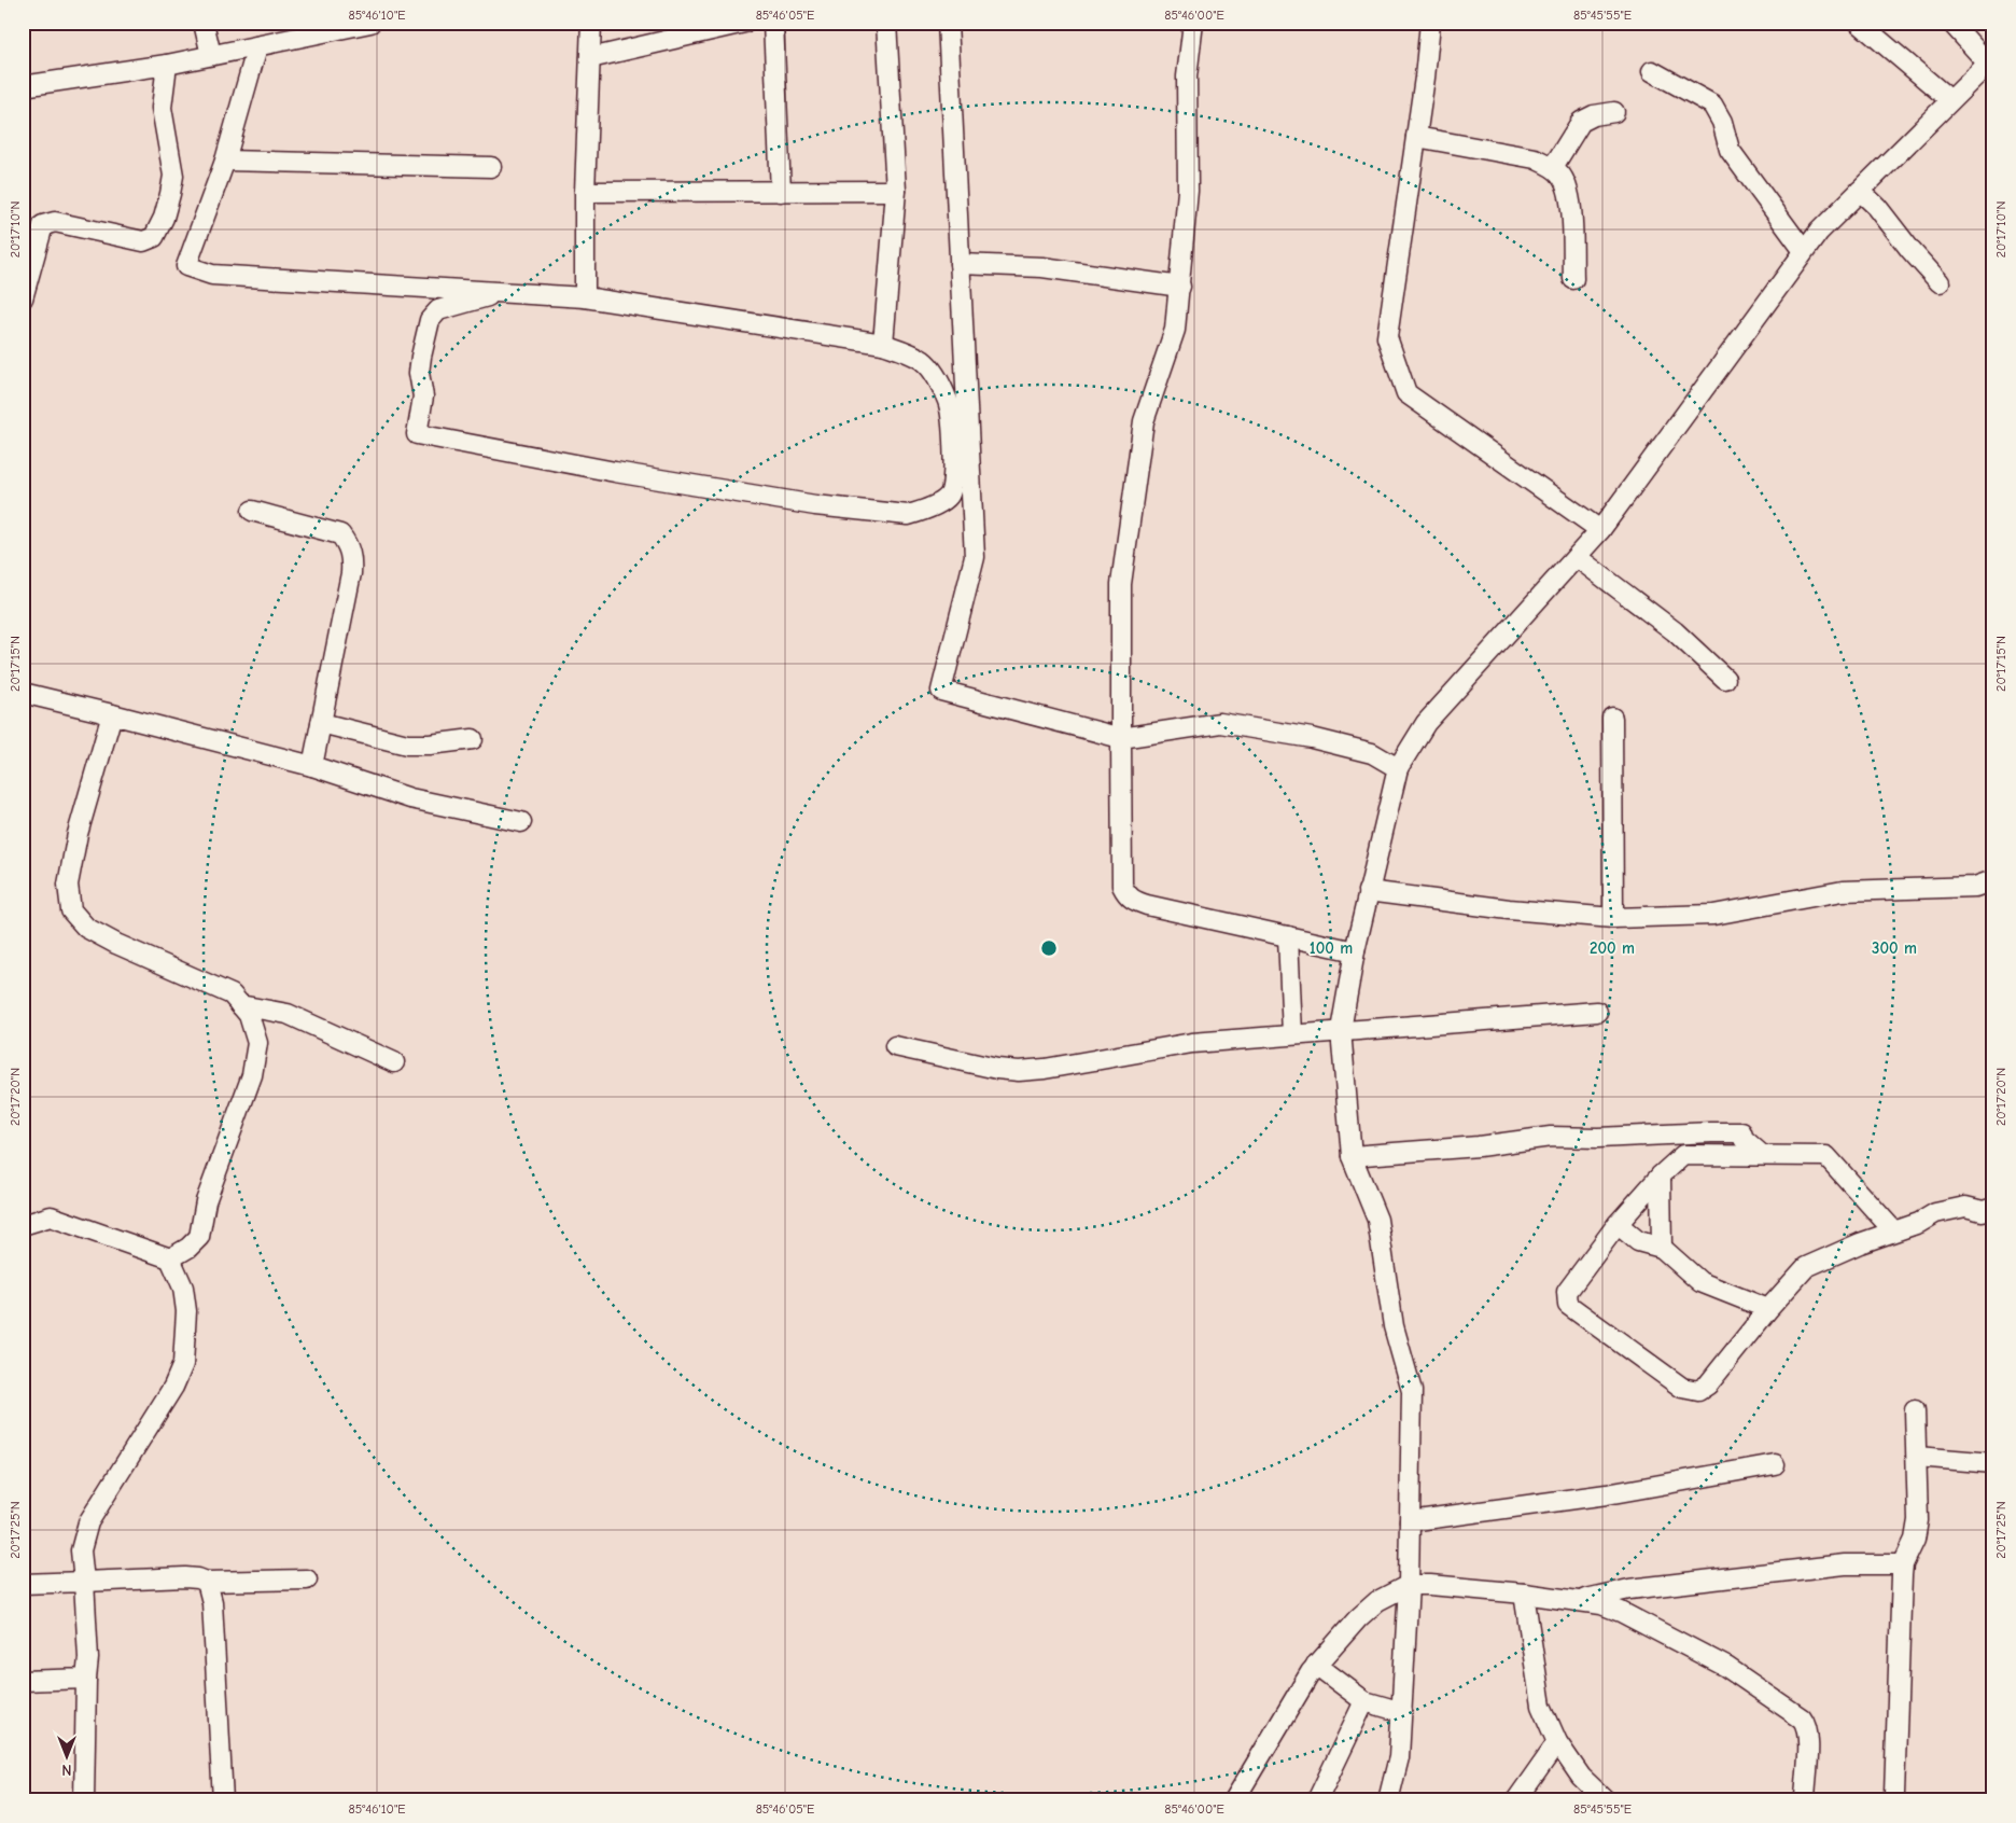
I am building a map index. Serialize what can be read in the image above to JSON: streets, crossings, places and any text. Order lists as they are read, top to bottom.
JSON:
{
  "north": "bottom",
  "coordinates": [
    "85°46'10\"E",
    "85°46'05\"E",
    "85°46'00\"E",
    "85°45'55\"E",
    "20°17'10\"N",
    "20°17'15\"N",
    "20°17'20\"N",
    "20°17'25\"N"
  ],
  "rings": ["100 m", "200 m", "300 m"]
}
